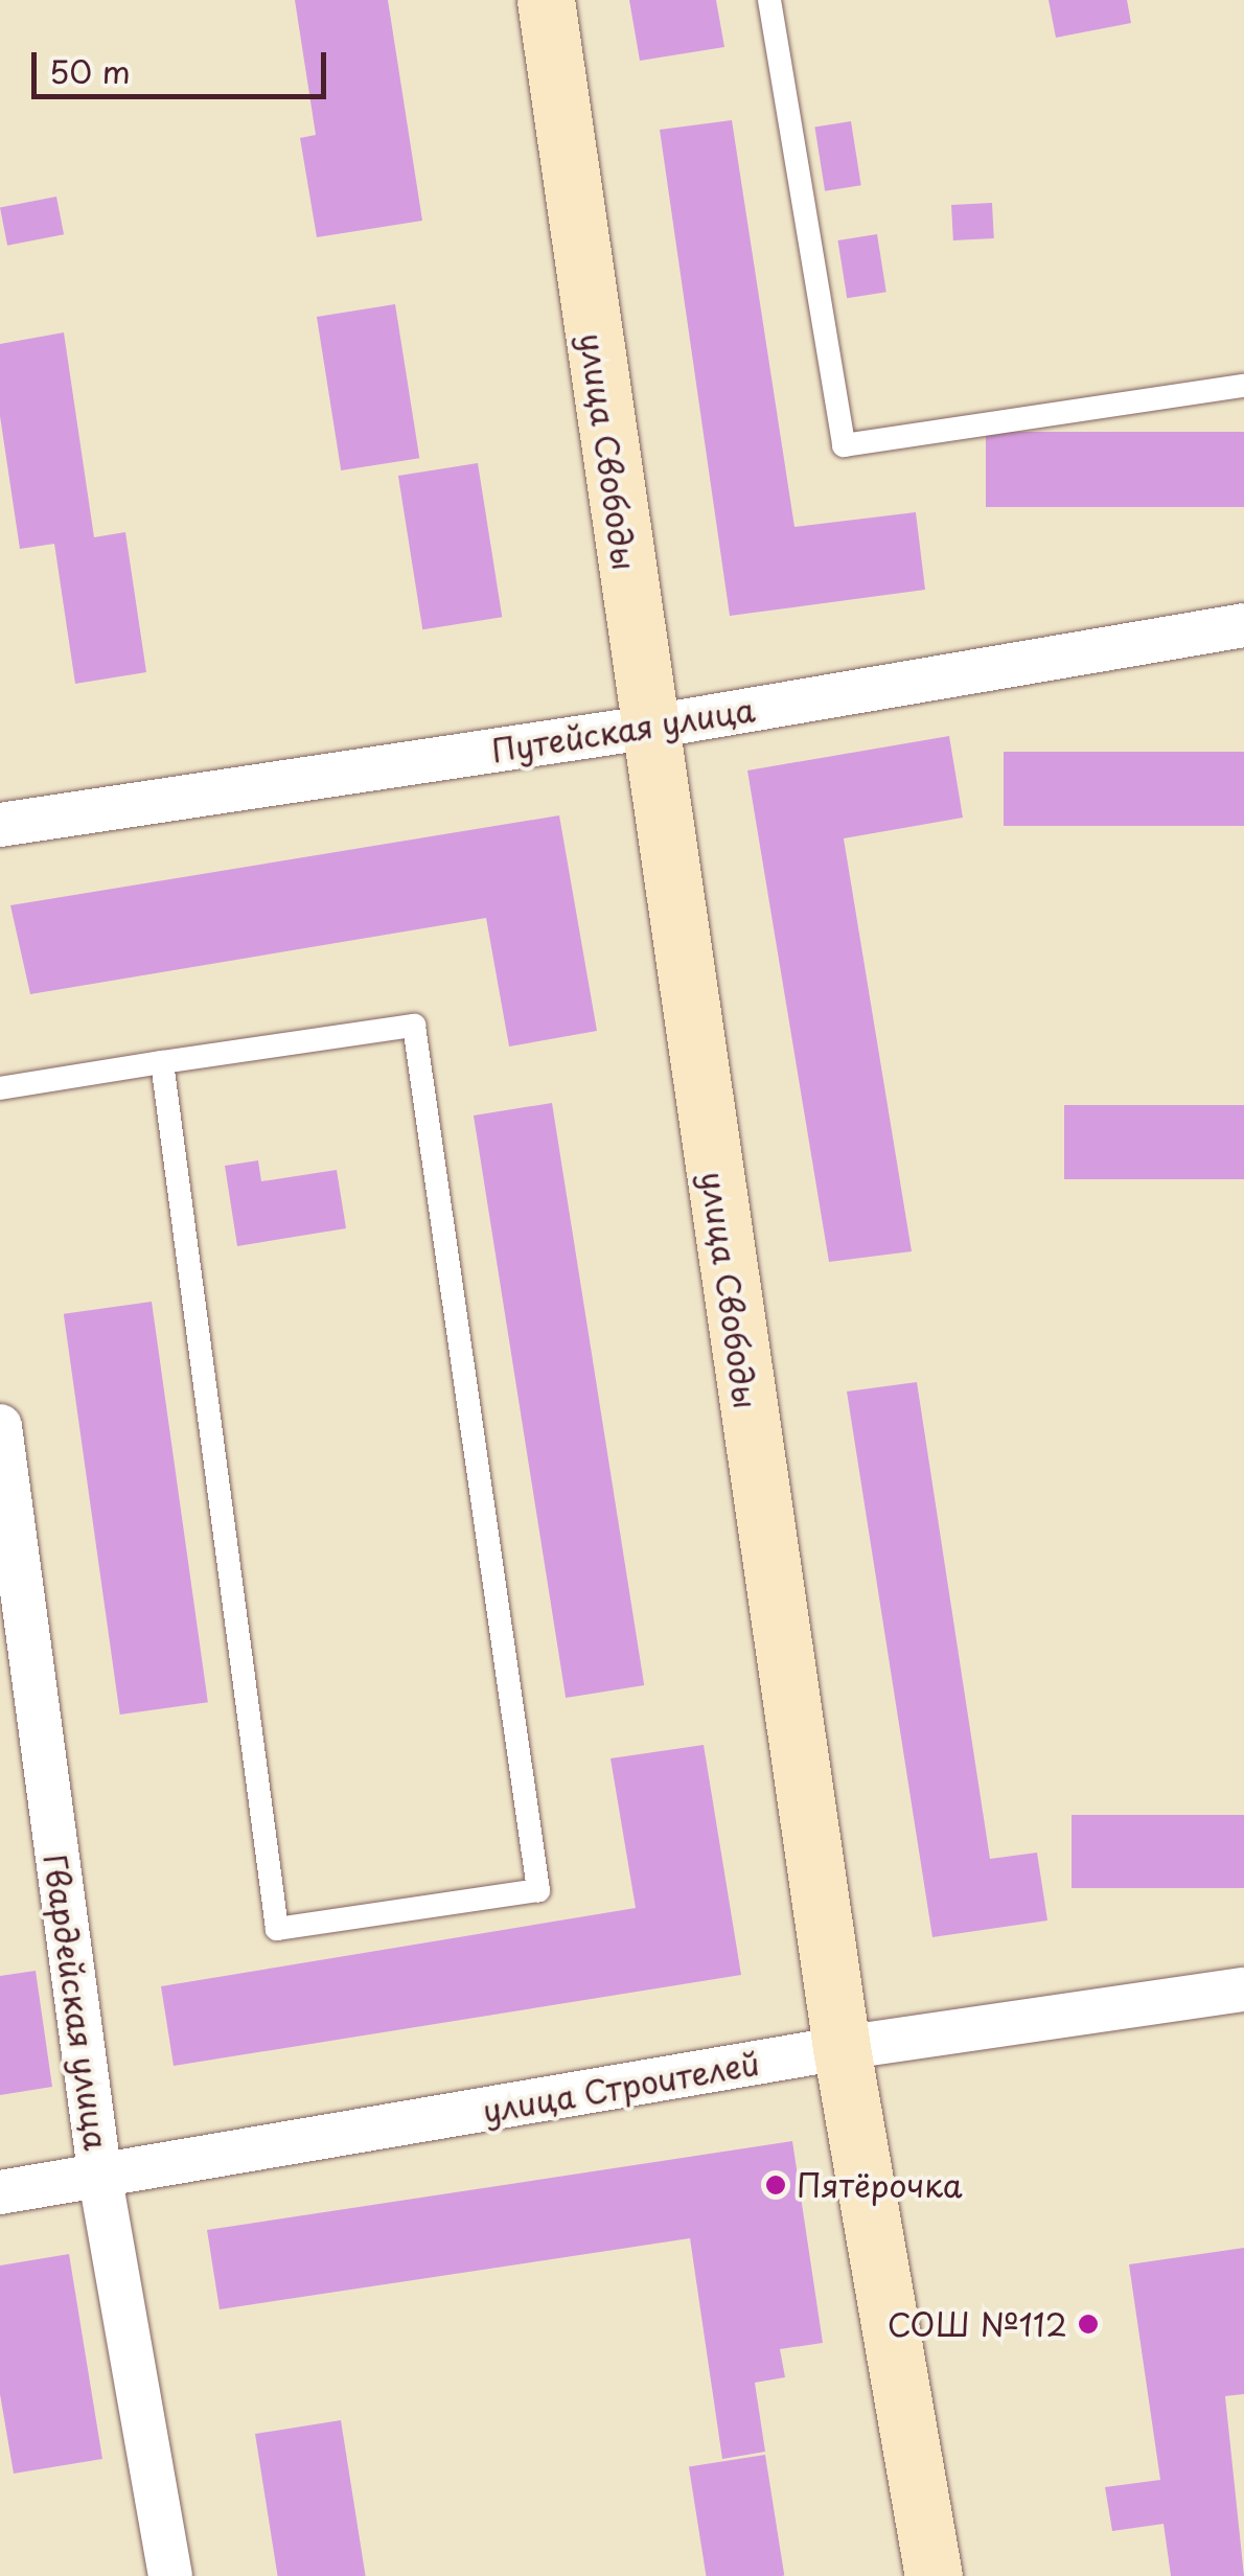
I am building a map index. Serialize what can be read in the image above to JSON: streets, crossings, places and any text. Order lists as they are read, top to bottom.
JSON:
{
  "streets": {
    "street": [
      "улица Свободы",
      "Путейская улица",
      "Гвардейская улица",
      "улица Строителей"
    ]
  },
  "crossings": [
    ["улица Свободы", "Путейская улица"],
    ["улица Свободы", "улица Строителей"],
    ["Гвардейская улица", "улица Строителей"]
  ],
  "places": ["Пятёрочка", "СОШ №112"],
  "scale_bar": "50 m"
}
